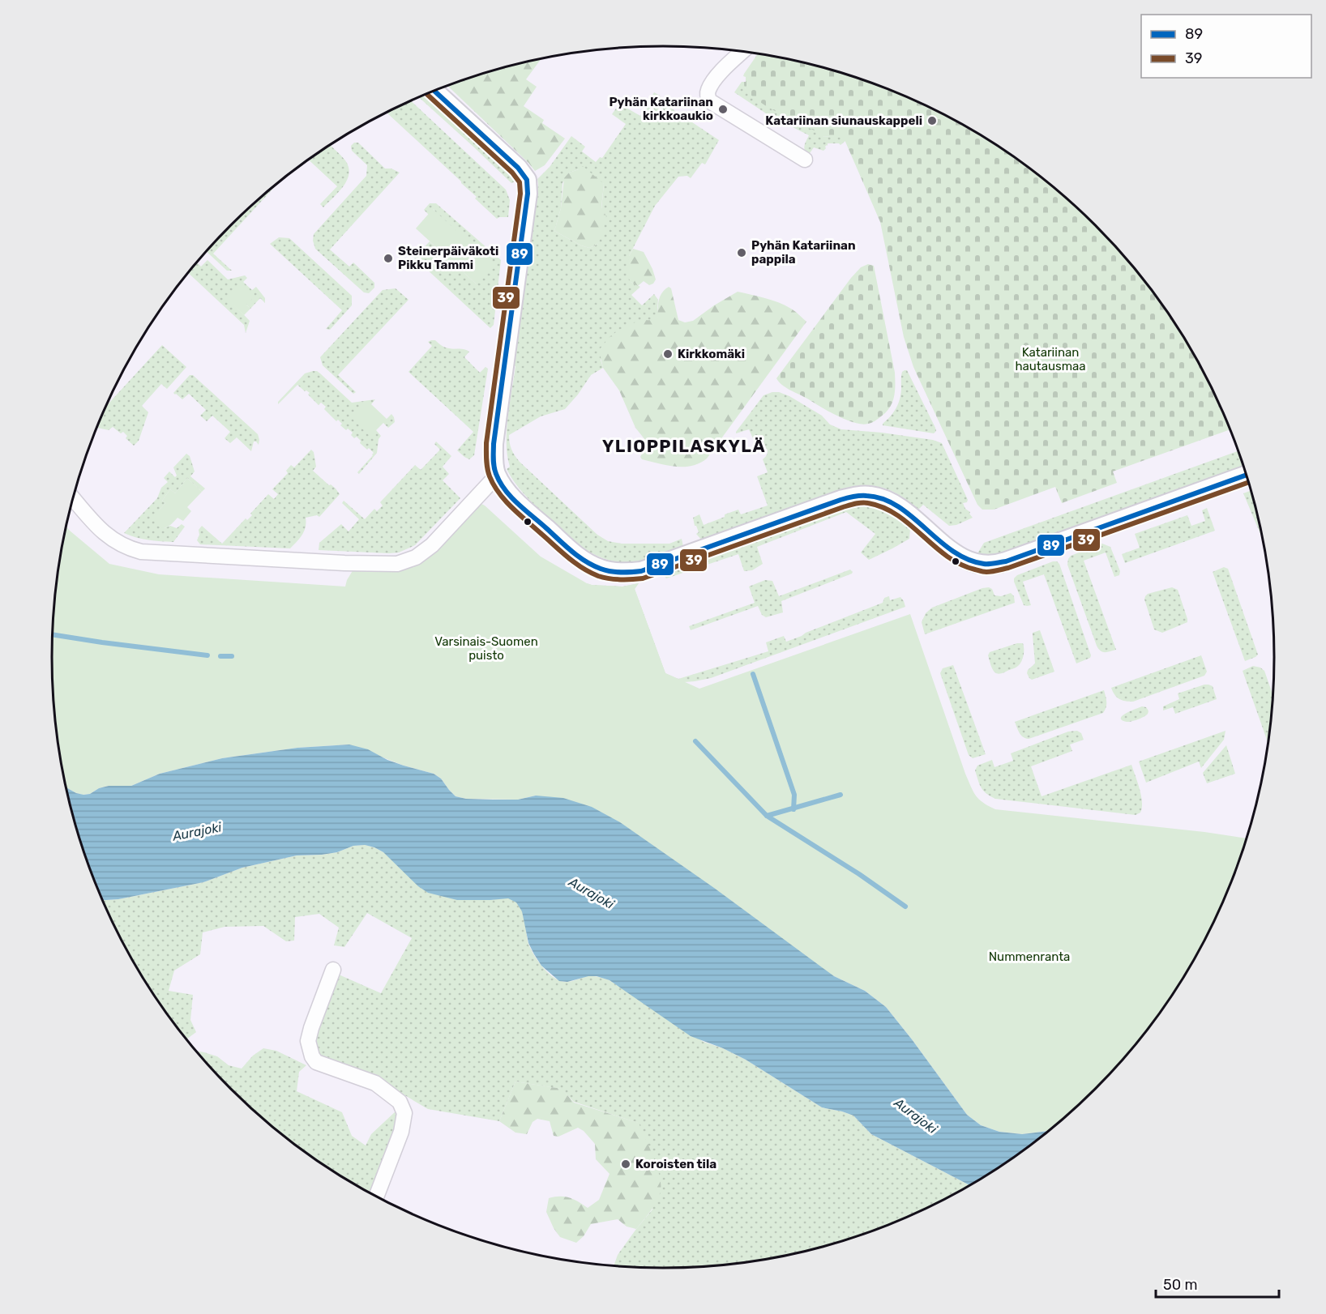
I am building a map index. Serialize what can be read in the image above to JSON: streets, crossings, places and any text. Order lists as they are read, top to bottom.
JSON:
{
  "districts": ["YLIOPPILASKYLÄ"],
  "water": ["Aurajoki"],
  "parks": ["Katariinan hautausmaa", "Varsinais-Suomen puisto", "Nummenranta"],
  "places": [
    "Pyhän Katariinan kirkkoaukio",
    "Katariinan siunauskappeli",
    "Pyhän Katariinan pappila",
    "Steinerpäiväkoti Pikku Tammi",
    "Kirkkomäki",
    "Koroisten tila"
  ],
  "lines": ["transit line 89", "transit line 39"],
  "legend": ["89", "39"],
  "scale_bar": "50 m"
}
